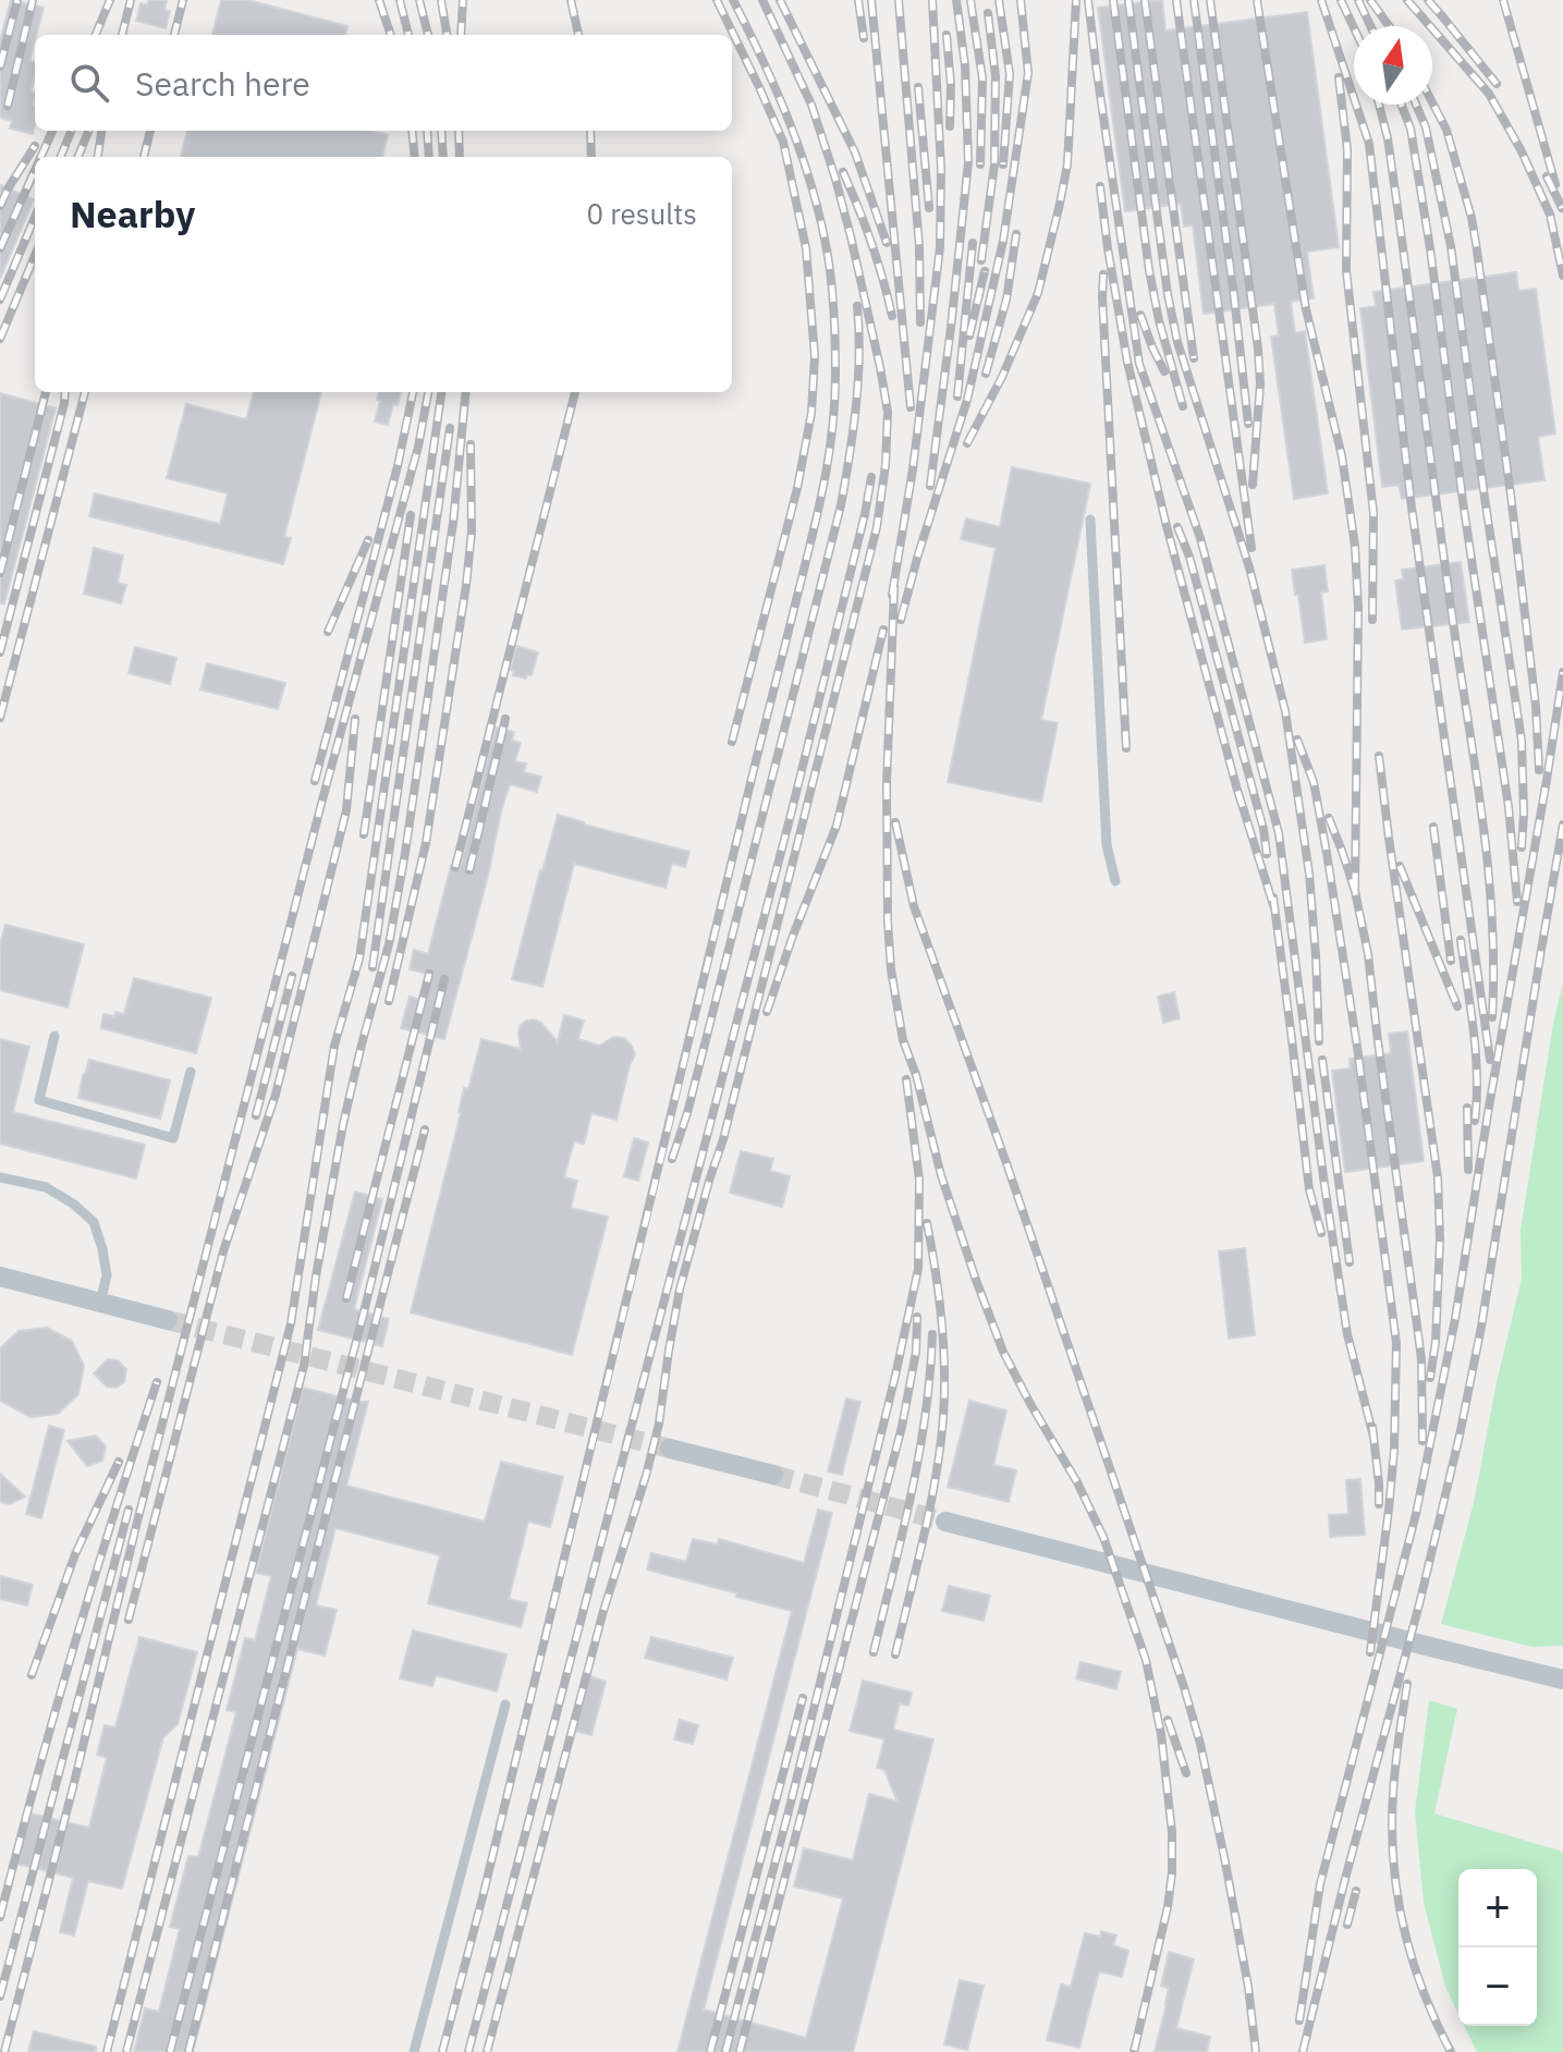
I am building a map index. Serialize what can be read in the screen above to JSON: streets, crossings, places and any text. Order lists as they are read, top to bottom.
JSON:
{
  "north": "top",
  "page": {
    "search": "Search here",
    "heading": ["Nearby", "0 results"],
    "map_buttons": ["+", "−"]
  }
}
